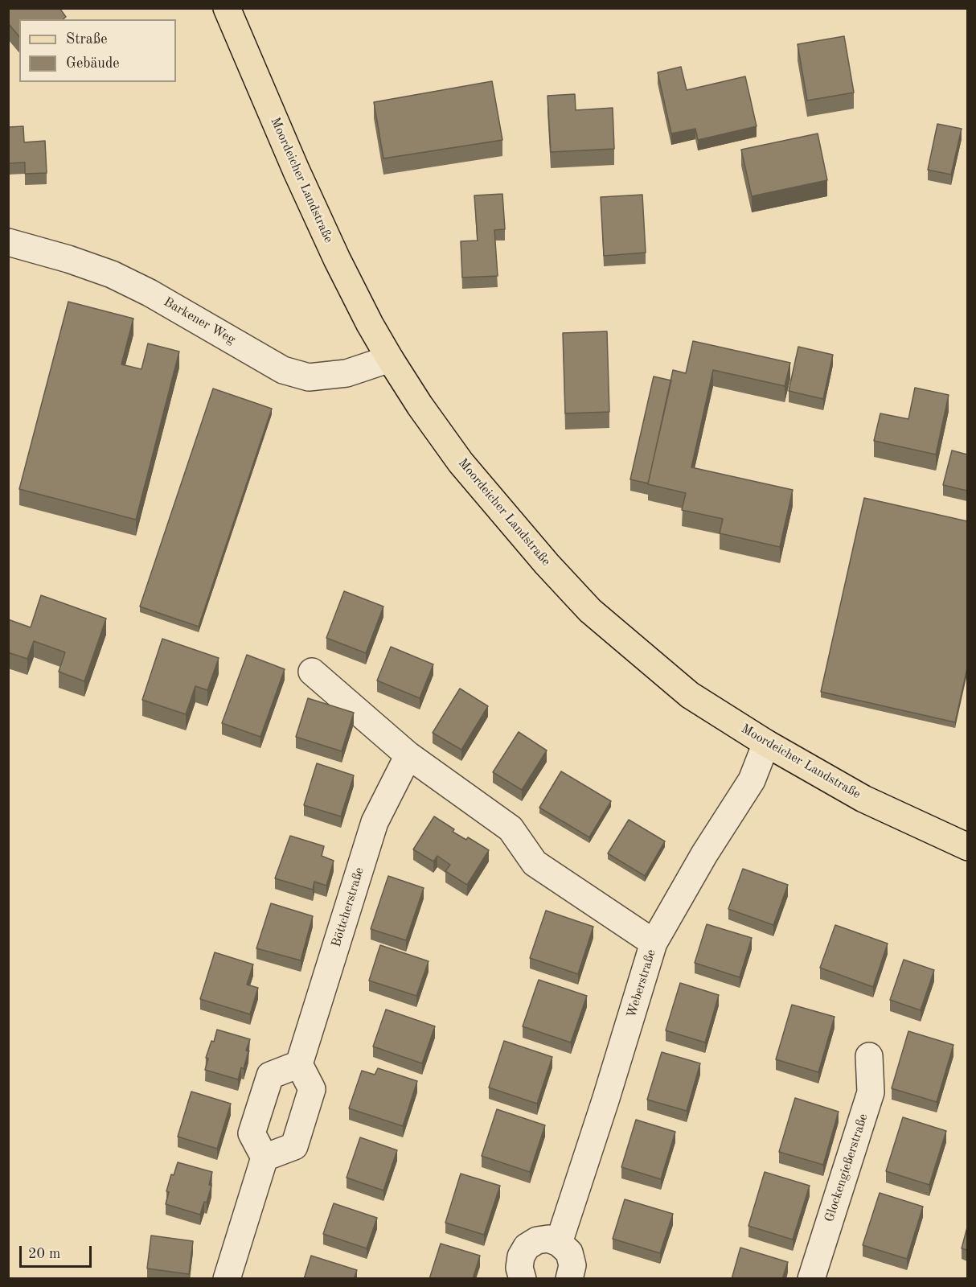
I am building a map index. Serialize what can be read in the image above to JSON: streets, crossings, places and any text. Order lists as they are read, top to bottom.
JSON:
{
  "streets": {
    "main road": ["Moordeicher Landstraße"],
    "street": [
      "Barkener Weg",
      "Böttcherstraße",
      "Weberstraße",
      "Glockengießerstraße"
    ]
  },
  "crossings": [
    ["Moordeicher Landstraße", "Barkener Weg"],
    ["Moordeicher Landstraße", "Weberstraße"]
  ],
  "legend": ["Straße", "Gebäude"],
  "scale_bar": "20 m"
}
